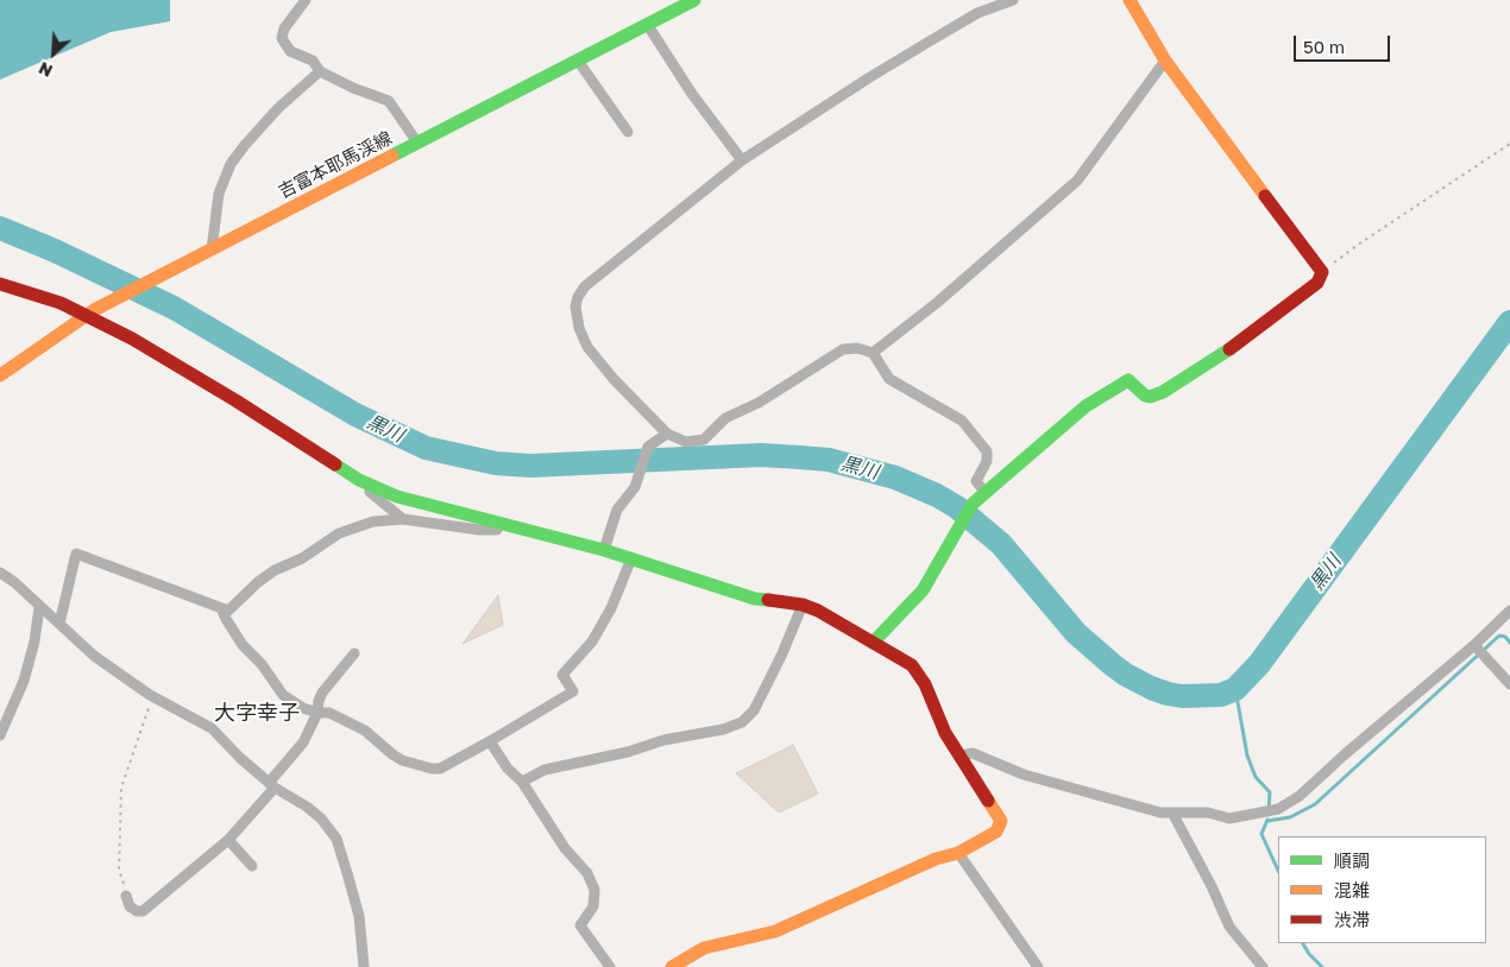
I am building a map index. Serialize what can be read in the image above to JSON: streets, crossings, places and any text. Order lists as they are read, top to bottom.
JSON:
{
  "streets": {
    "street": ["吉富本耶馬渓線"]
  },
  "districts": ["大字幸子"],
  "water": ["黒川"],
  "legend": ["順調", "混雑", "渋滞"],
  "scale_bar": "50 m",
  "north": "bottom left"
}
